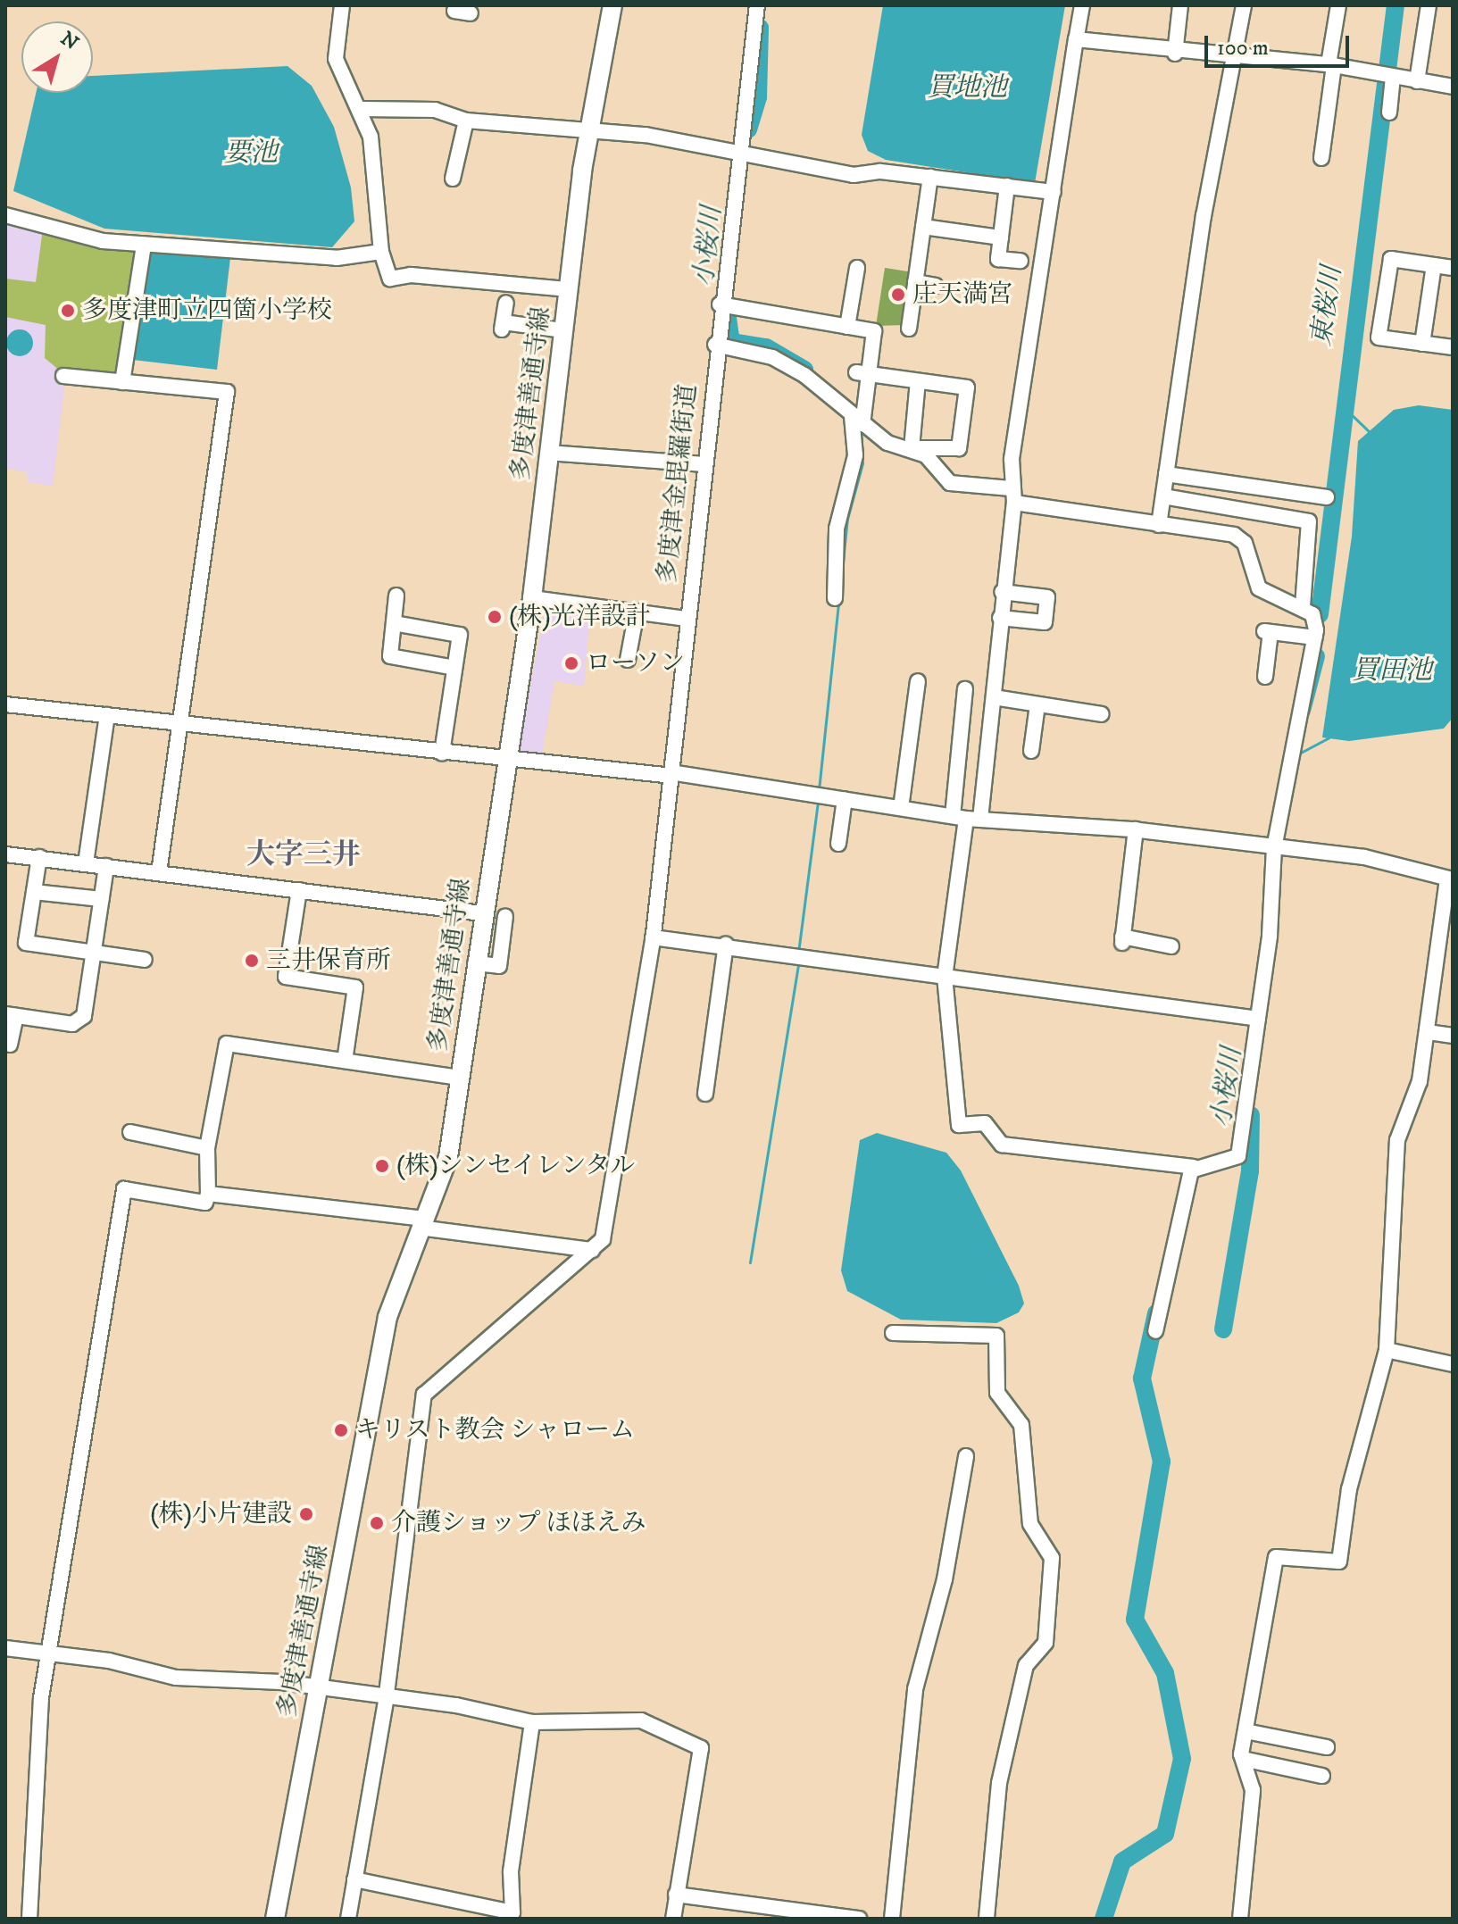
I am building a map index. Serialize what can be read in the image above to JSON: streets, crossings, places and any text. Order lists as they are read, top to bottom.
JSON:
{
  "streets": {
    "main road": ["多度津善通寺線"],
    "street": ["多度津金毘羅街道"]
  },
  "districts": ["大字三井"],
  "water": [
    "買地池",
    "要池",
    "小桜川",
    "東桜川",
    "買田池"
  ],
  "places": [
    "庄天満宮",
    "多度津町立四箇小学校",
    "(株)光洋設計",
    "ローソン",
    "三井保育所",
    "(株)シンセイレンタル",
    "キリスト教会 シャローム",
    "(株)小片建設",
    "介護ショップ ほほえみ"
  ],
  "scale_bar": "100 m",
  "north": "top right"
}
